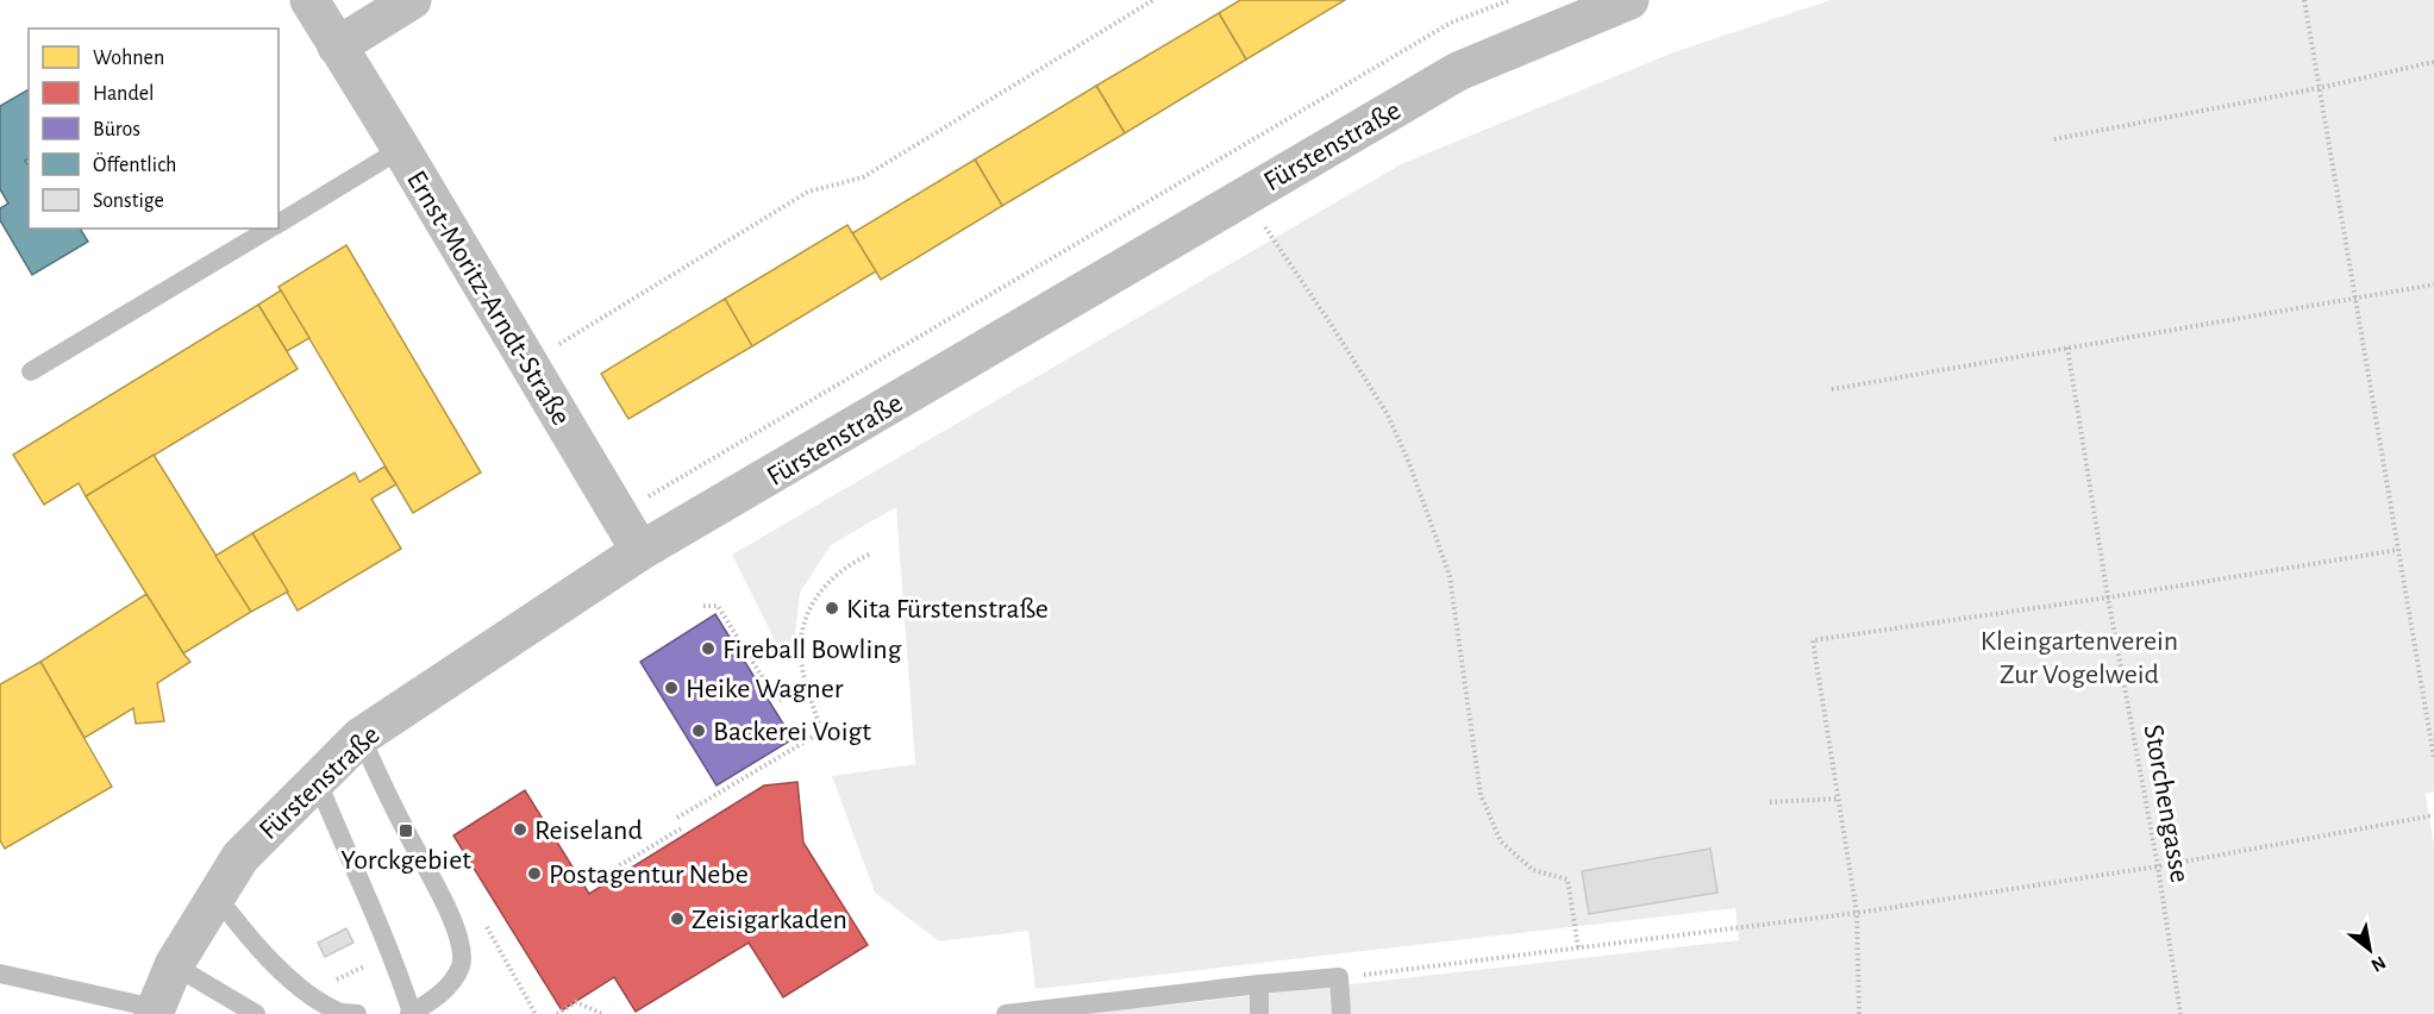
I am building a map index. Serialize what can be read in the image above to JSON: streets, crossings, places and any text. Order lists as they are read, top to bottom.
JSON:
{
  "streets": {
    "street": ["Fürstenstraße", "Ernst-Moritz-Arndt-Straße"],
    "path": ["Storchengasse"]
  },
  "crossings": [
    ["Fürstenstraße", "Ernst-Moritz-Arndt-Straße"]
  ],
  "parks": ["Kleingartenverein Zur Vogelweid"],
  "places": {
    "other": [
      "Kita Fürstenstraße",
      "Fireball Bowling",
      "Heike Wagner",
      "Backerei Voigt",
      "Reiseland",
      "Postagentur Nebe",
      "Zeisigarkaden"
    ],
    "transit": ["Yorckgebiet"]
  },
  "legend": [
    "Wohnen",
    "Handel",
    "Büros",
    "Öffentlich",
    "Sonstige"
  ],
  "north": "bottom right"
}
